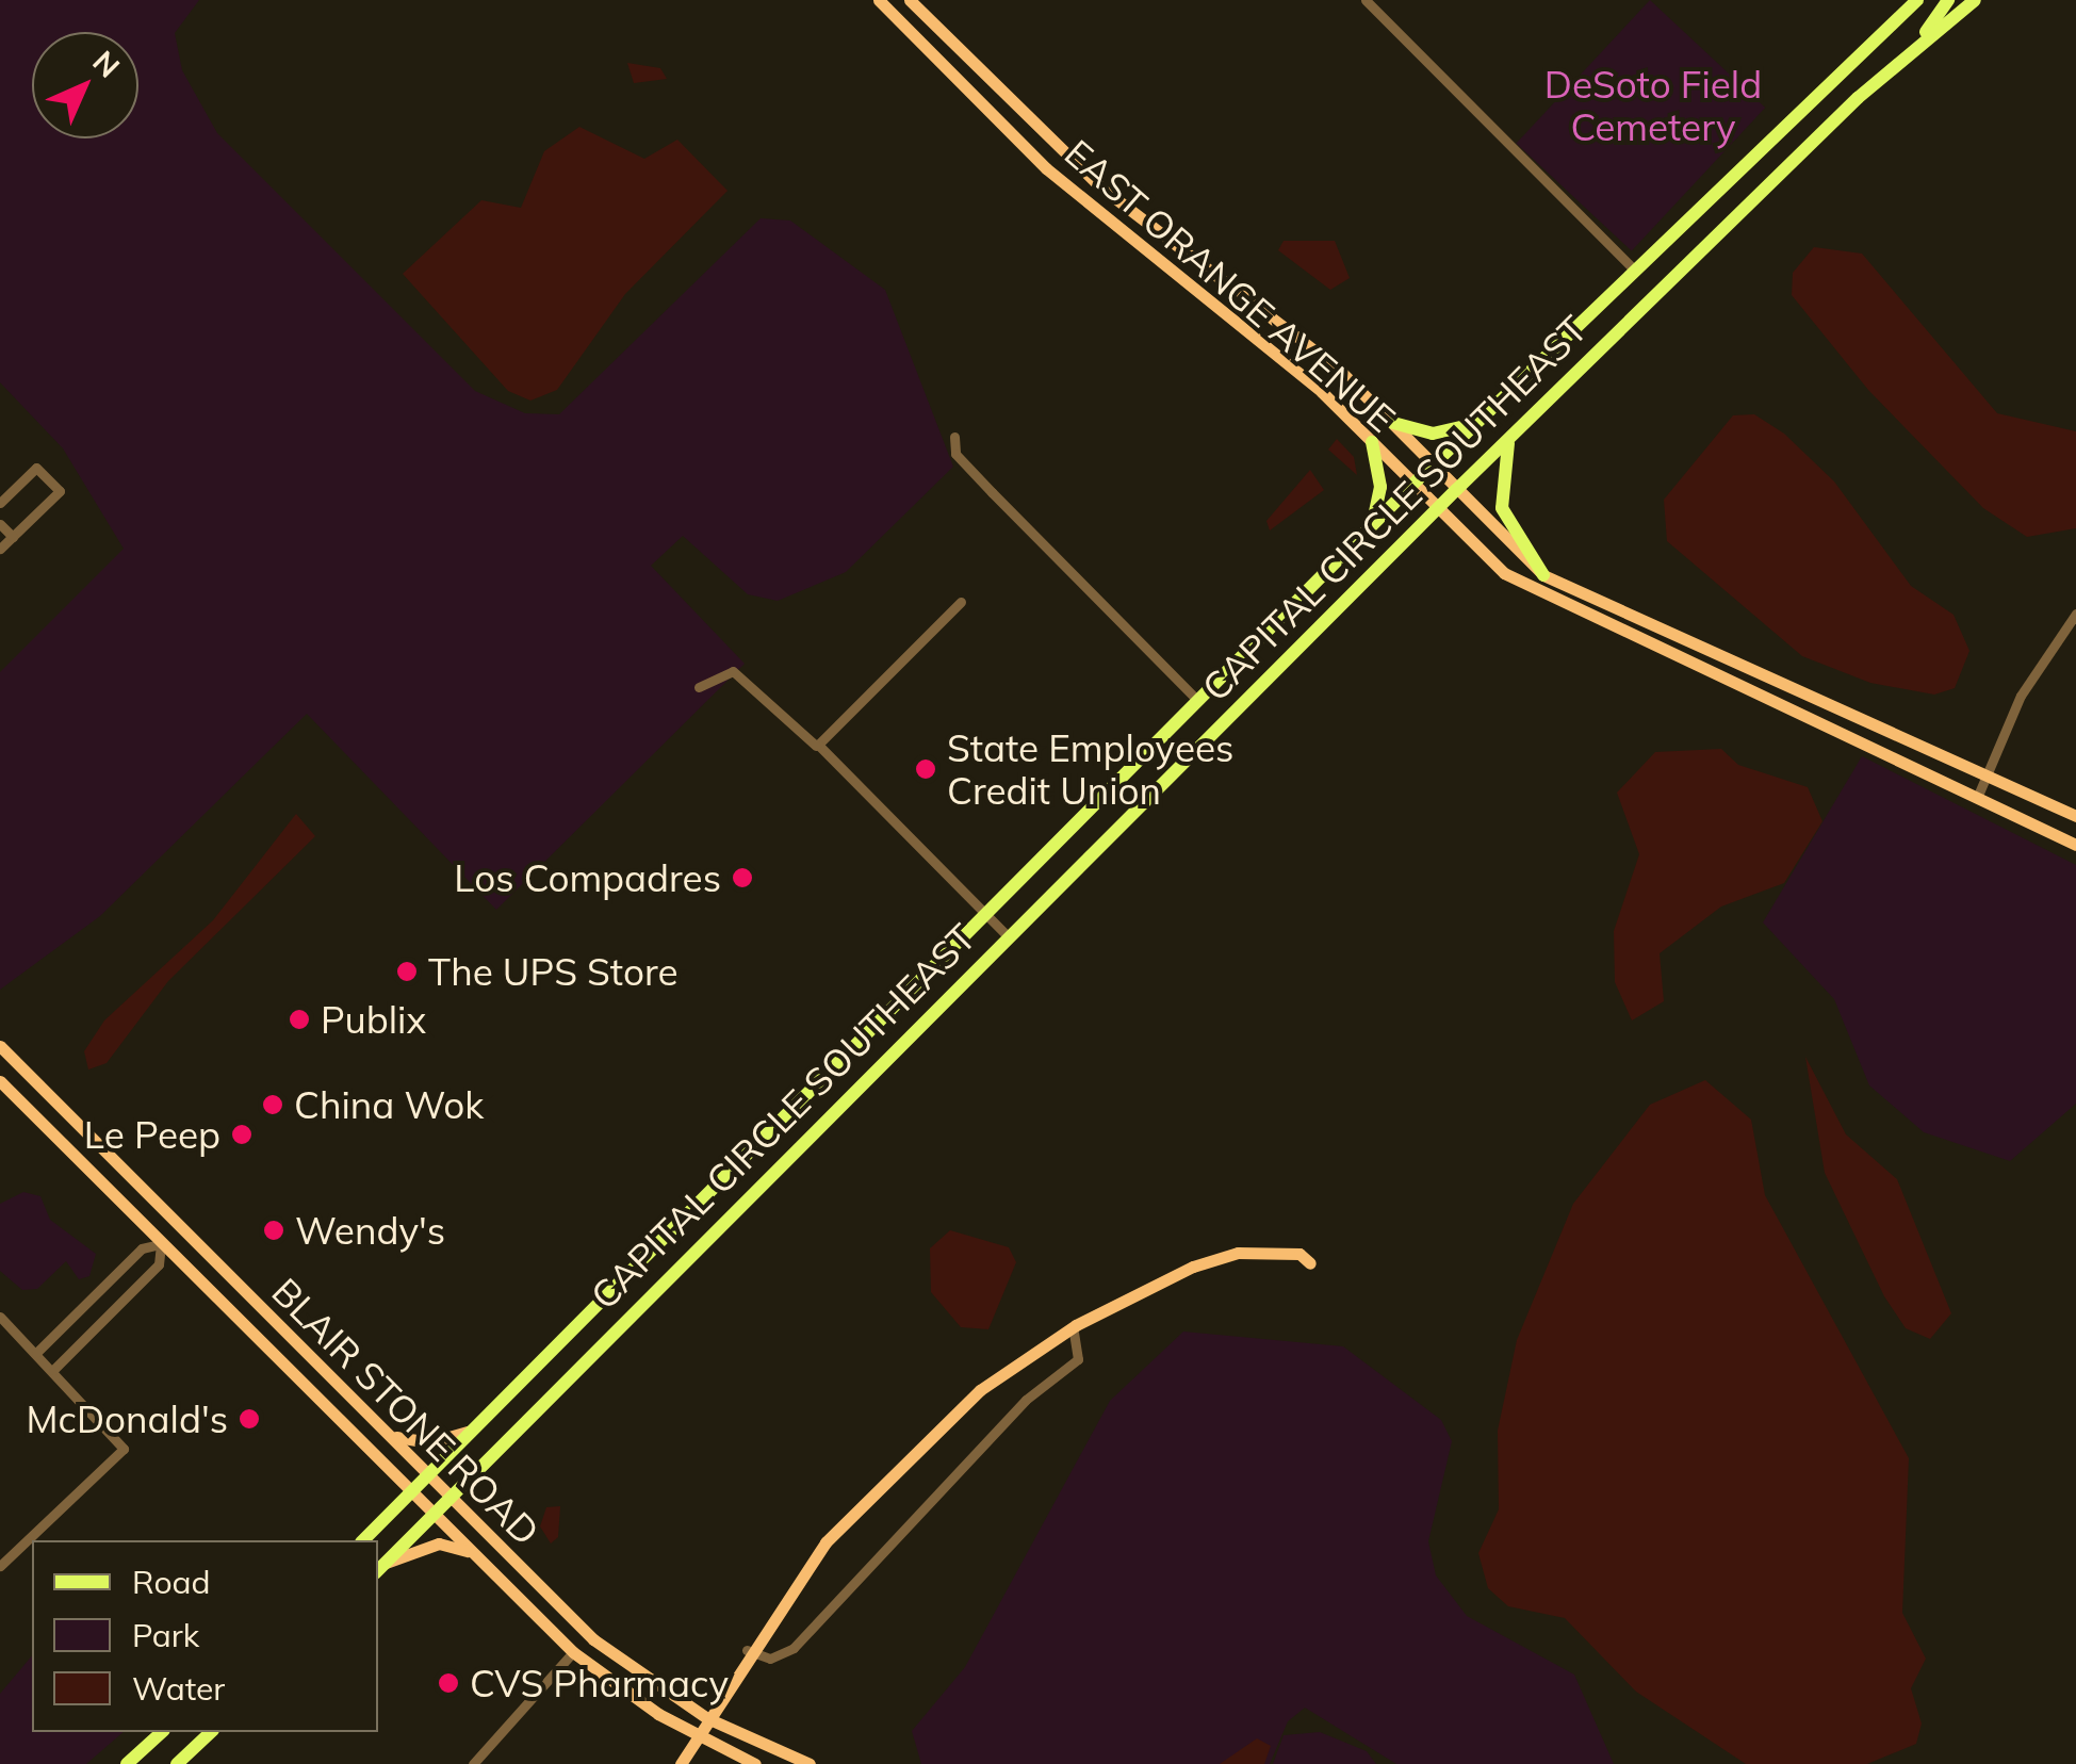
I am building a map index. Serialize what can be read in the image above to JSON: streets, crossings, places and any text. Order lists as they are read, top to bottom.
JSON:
{
  "streets": {
    "main road": ["CAPITAL CIRCLE SOUTHEAST"],
    "street": ["EAST ORANGE AVENUE", "BLAIR STONE ROAD"]
  },
  "crossings": [
    ["EAST ORANGE AVENUE", "CAPITAL CIRCLE SOUTHEAST"],
    ["CAPITAL CIRCLE SOUTHEAST", "BLAIR STONE ROAD"]
  ],
  "parks": ["DeSoto Field Cemetery"],
  "places": [
    "State Employees Credit Union",
    "Los Compadres",
    "The UPS Store",
    "Publix",
    "China Wok",
    "Le Peep",
    "Wendy's",
    "McDonald's",
    "CVS Pharmacy"
  ],
  "legend": ["Road", "Park", "Water"],
  "north": "top right"
}
